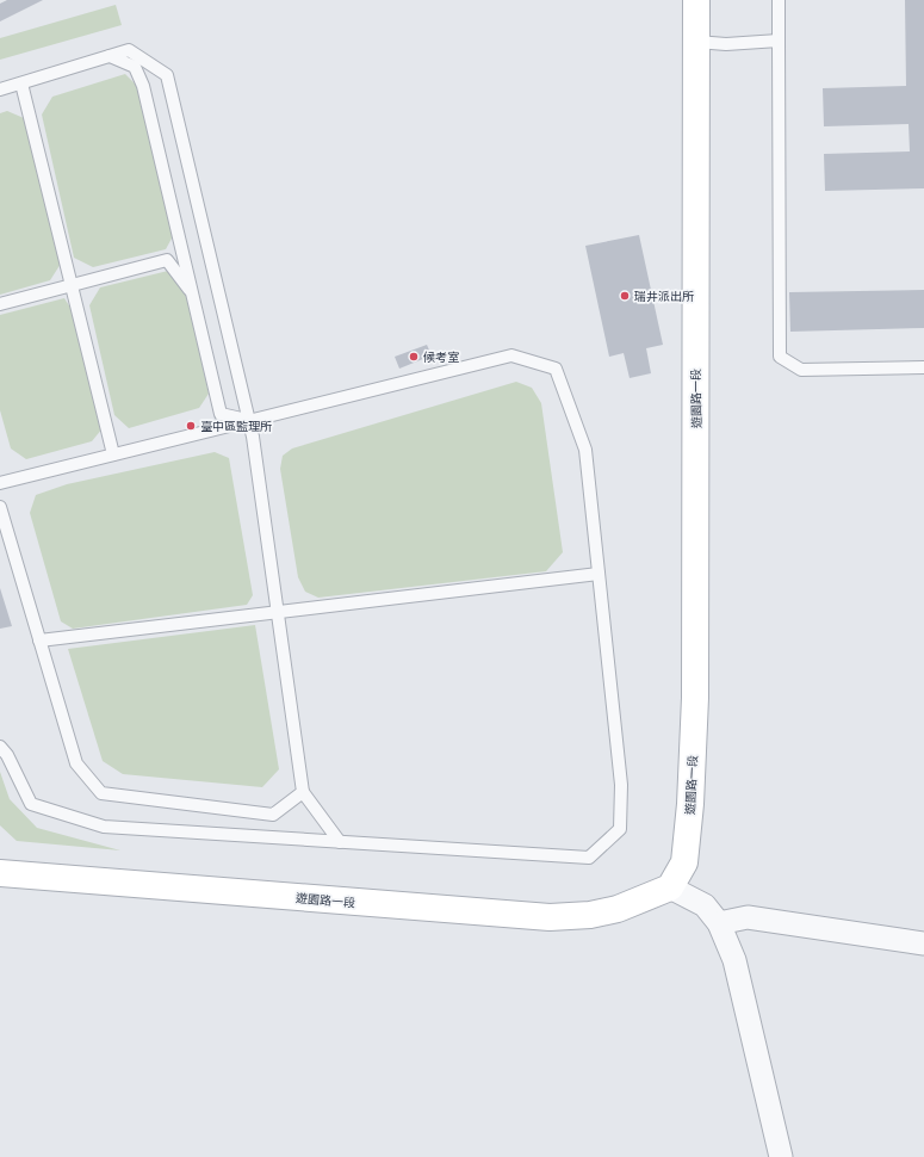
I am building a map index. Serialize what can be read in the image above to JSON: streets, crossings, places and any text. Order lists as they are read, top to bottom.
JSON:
{
  "streets": {
    "street": ["遊園路一段"]
  },
  "places": ["瑞井派出所", "候考室", "臺中區監理所"]
}
